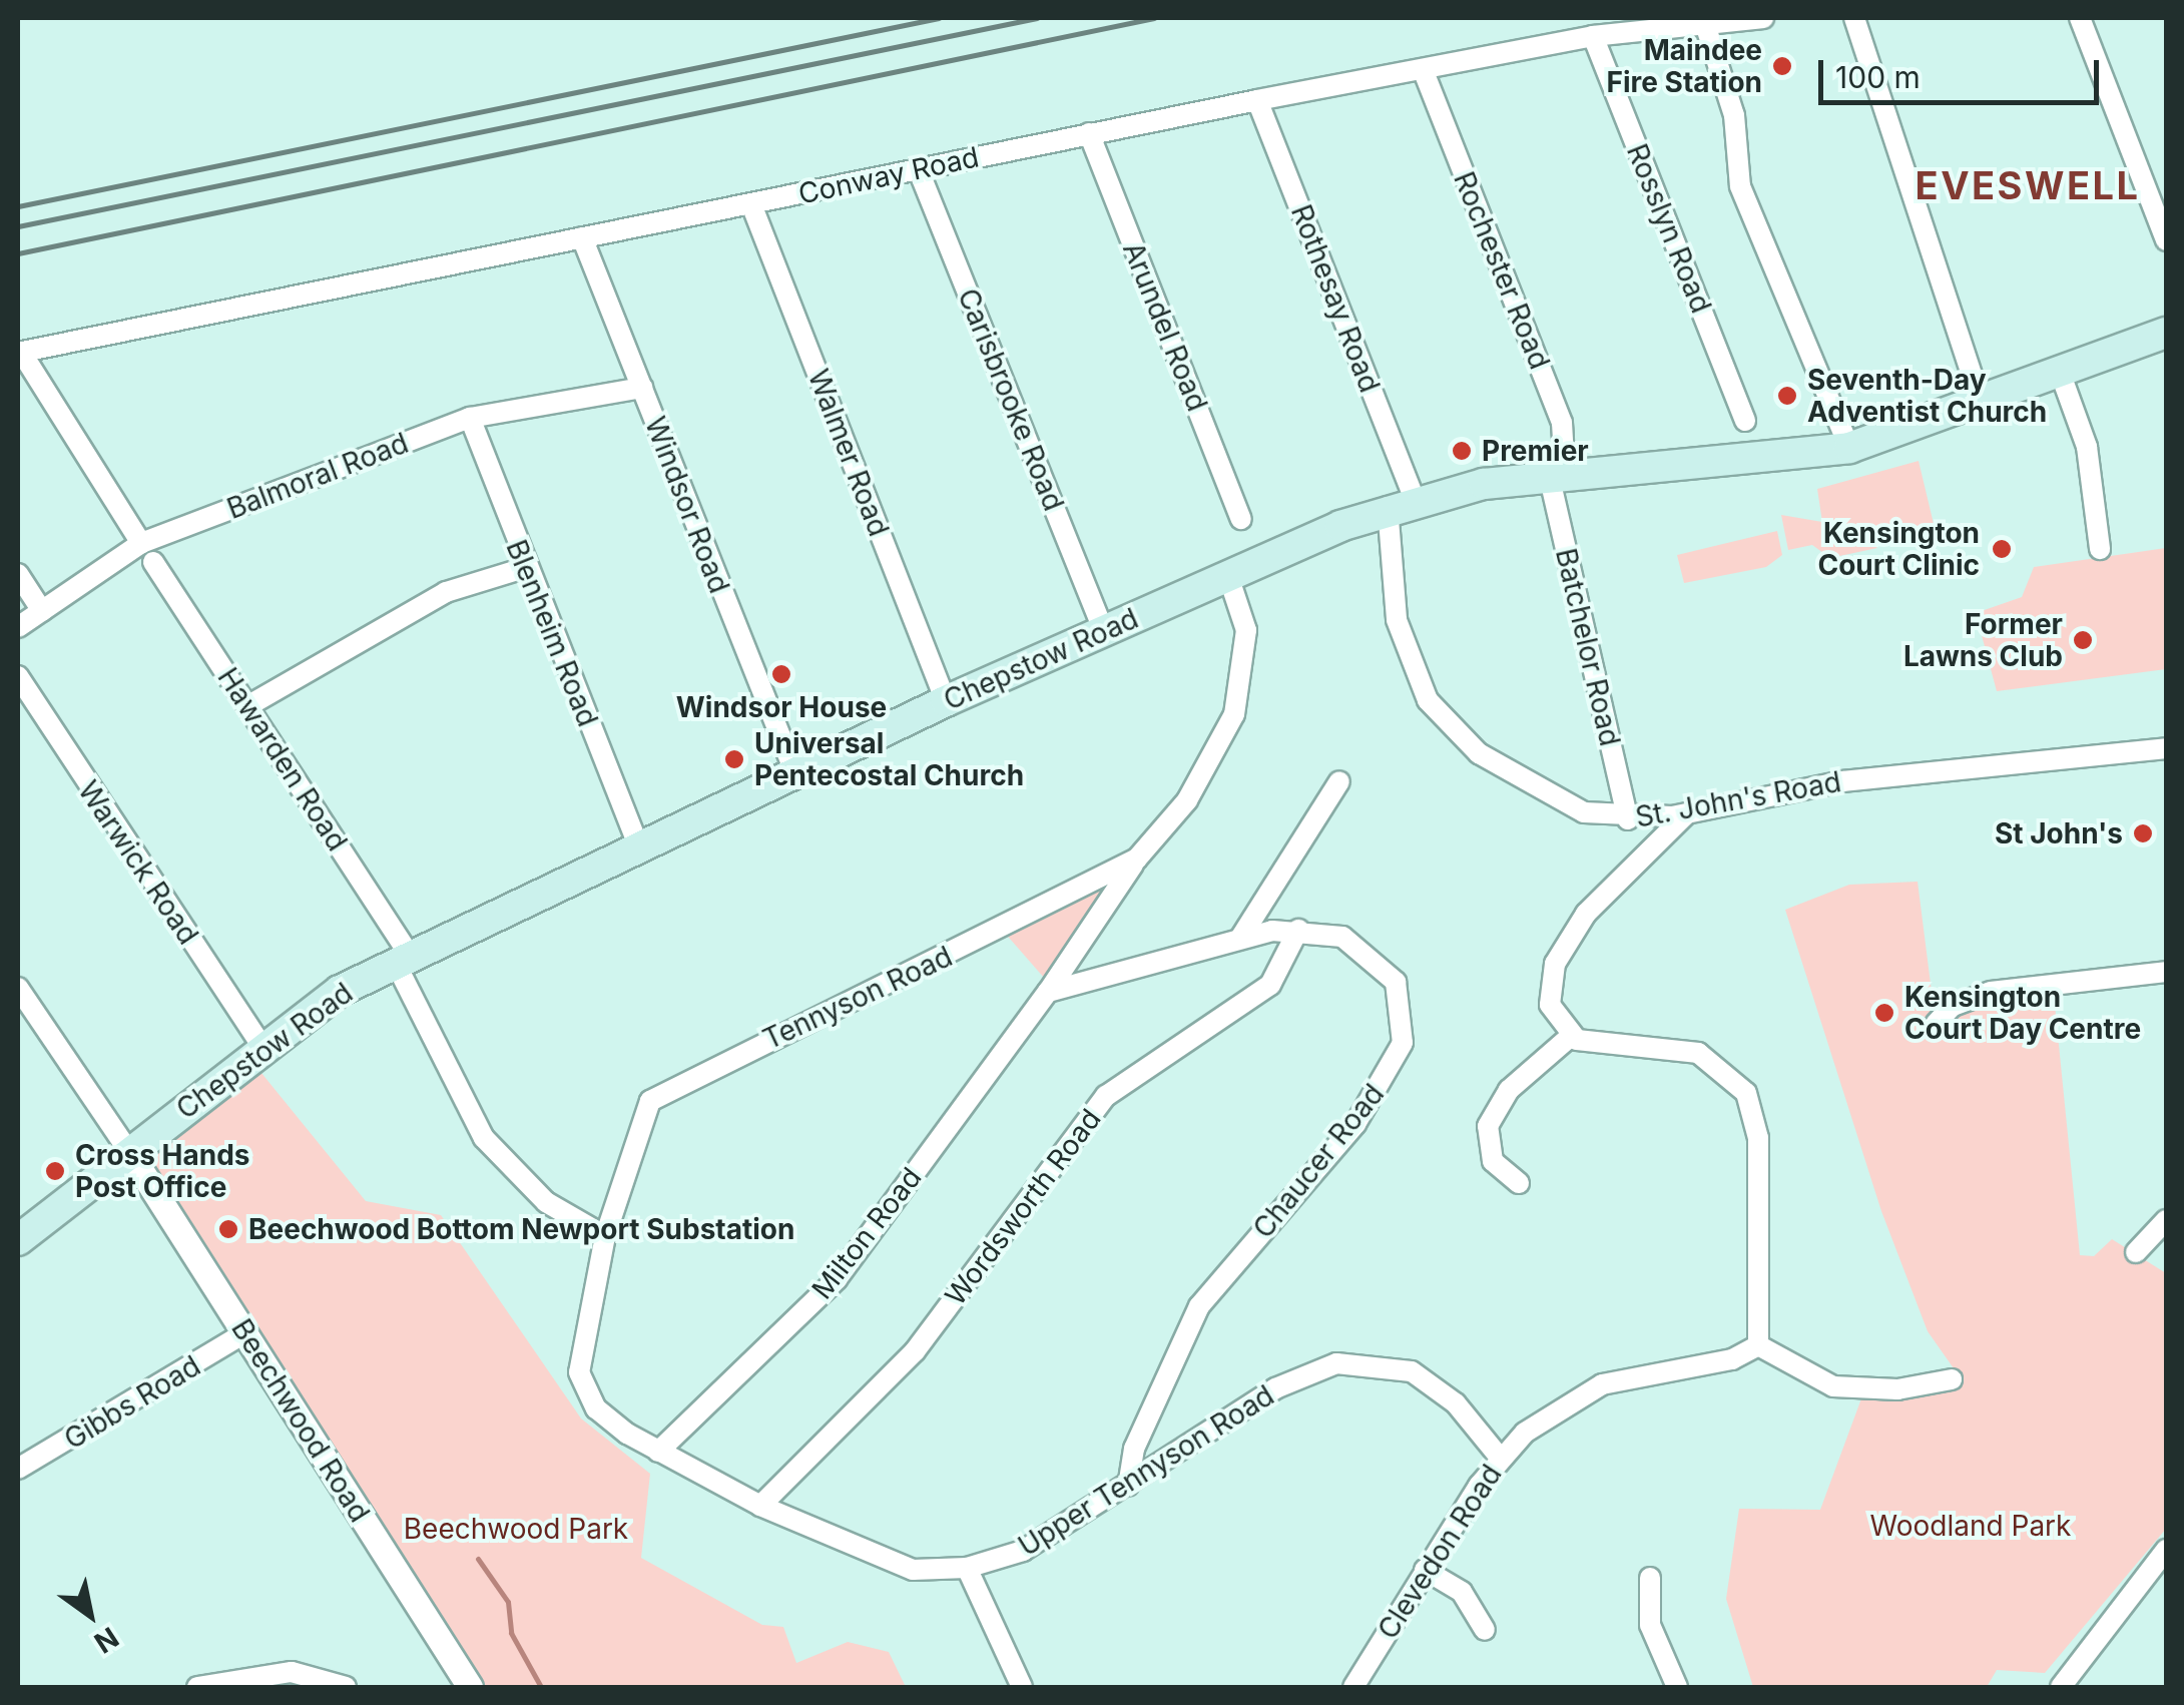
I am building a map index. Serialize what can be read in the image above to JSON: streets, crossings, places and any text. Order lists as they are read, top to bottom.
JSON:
{
  "streets": {
    "main road": ["Chepstow Road"],
    "street": [
      "Conway Road",
      "Rosslyn Road",
      "Rochester Road",
      "Rothesay Road",
      "Arundel Road",
      "Carisbrooke Road",
      "Walmer Road",
      "Balmoral Road",
      "Windsor Road",
      "Blenheim Road",
      "Batchelor Road",
      "Hawarden Road",
      "St. John's Road",
      "Warwick Road",
      "Tennyson Road",
      "Chaucer Road",
      "Wordsworth Road",
      "Milton Road",
      "Gibbs Road",
      "Beechwood Road",
      "Upper Tennyson Road",
      "Clevedon Road"
    ]
  },
  "crossings": [
    ["Conway Road", "Rosslyn Road"],
    ["Conway Road", "Rochester Road"],
    ["Conway Road", "Rothesay Road"],
    ["Conway Road", "Arundel Road"],
    ["Conway Road", "Carisbrooke Road"],
    ["Conway Road", "Walmer Road"],
    ["Conway Road", "Windsor Road"],
    ["Conway Road", "Hawarden Road"],
    ["Rochester Road", "Batchelor Road"],
    ["Rochester Road", "Chepstow Road"],
    ["Rothesay Road", "Chepstow Road"],
    ["Rothesay Road", "St. John's Road"],
    ["Carisbrooke Road", "Chepstow Road"],
    ["Walmer Road", "Chepstow Road"],
    ["Balmoral Road", "Windsor Road"],
    ["Balmoral Road", "Blenheim Road"],
    ["Balmoral Road", "Hawarden Road"],
    ["Windsor Road", "Chepstow Road"],
    ["Blenheim Road", "Chepstow Road"],
    ["Batchelor Road", "Chepstow Road"],
    ["Batchelor Road", "St. John's Road"],
    ["Chepstow Road", "Hawarden Road"],
    ["Chepstow Road", "St. John's Road"],
    ["Chepstow Road", "Warwick Road"],
    ["Chepstow Road", "Tennyson Road"],
    ["Chepstow Road", "Beechwood Road"],
    ["Hawarden Road", "Tennyson Road"],
    ["Tennyson Road", "Milton Road"],
    ["Tennyson Road", "Upper Tennyson Road"],
    ["Chaucer Road", "Wordsworth Road"],
    ["Chaucer Road", "Upper Tennyson Road"],
    ["Wordsworth Road", "Upper Tennyson Road"],
    ["Milton Road", "Upper Tennyson Road"],
    ["Gibbs Road", "Beechwood Road"],
    ["Upper Tennyson Road", "Clevedon Road"]
  ],
  "districts": ["EVESWELL"],
  "parks": ["Woodland Park", "Beechwood Park"],
  "places": [
    "Maindee Fire Station",
    "Seventh-Day Adventist Church",
    "Premier",
    "Kensington Court Clinic",
    "Former Lawns Club",
    "Windsor House",
    "Universal Pentecostal Church",
    "St John's",
    "Kensington Court Day Centre",
    "Cross Hands Post Office",
    "Beechwood Bottom Newport Substation"
  ],
  "scale_bar": "100 m",
  "north": "bottom right"
}
